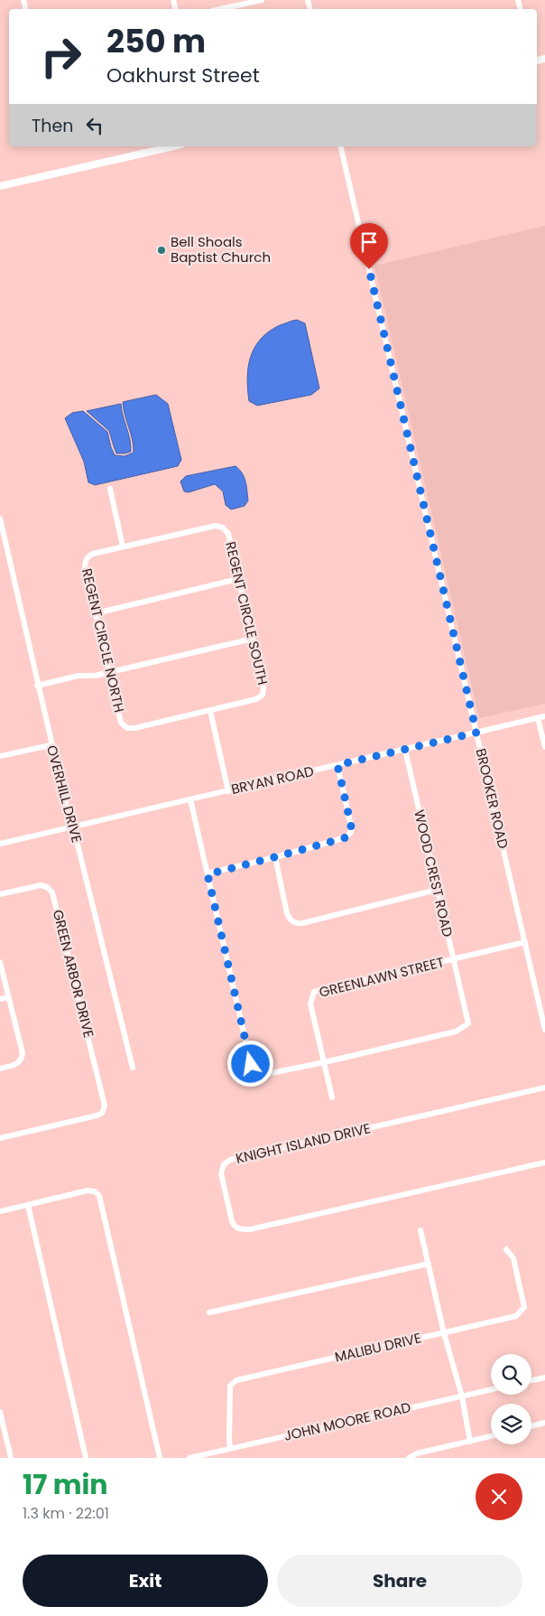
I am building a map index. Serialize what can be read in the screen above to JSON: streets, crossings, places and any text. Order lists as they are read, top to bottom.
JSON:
{
  "streets": {
    "street": [
      "REGENT CIRCLE SOUTH",
      "REGENT CIRCLE NORTH",
      "BRYAN ROAD",
      "OVERHILL DRIVE",
      "BROOKER ROAD",
      "WOOD CREST ROAD",
      "GREEN ARBOR DRIVE",
      "GREENLAWN STREET",
      "KNIGHT ISLAND DRIVE",
      "MALIBU DRIVE",
      "JOHN MOORE ROAD"
    ]
  },
  "crossings": [
    ["REGENT CIRCLE SOUTH", "REGENT CIRCLE NORTH"],
    ["BRYAN ROAD", "OVERHILL DRIVE"],
    ["BRYAN ROAD", "BROOKER ROAD"],
    ["BRYAN ROAD", "WOOD CREST ROAD"],
    ["BROOKER ROAD", "GREENLAWN STREET"],
    ["WOOD CREST ROAD", "GREENLAWN STREET"],
    ["MALIBU DRIVE", "JOHN MOORE ROAD"]
  ],
  "places": ["Bell Shoals Baptist Church"],
  "page": {
    "turn": ["250 m", "Oakhurst Street"],
    "then": "Then",
    "heading": ["17 min", "1.3 km · 22:01"],
    "buttons": ["Exit", "Share"]
  }
}
